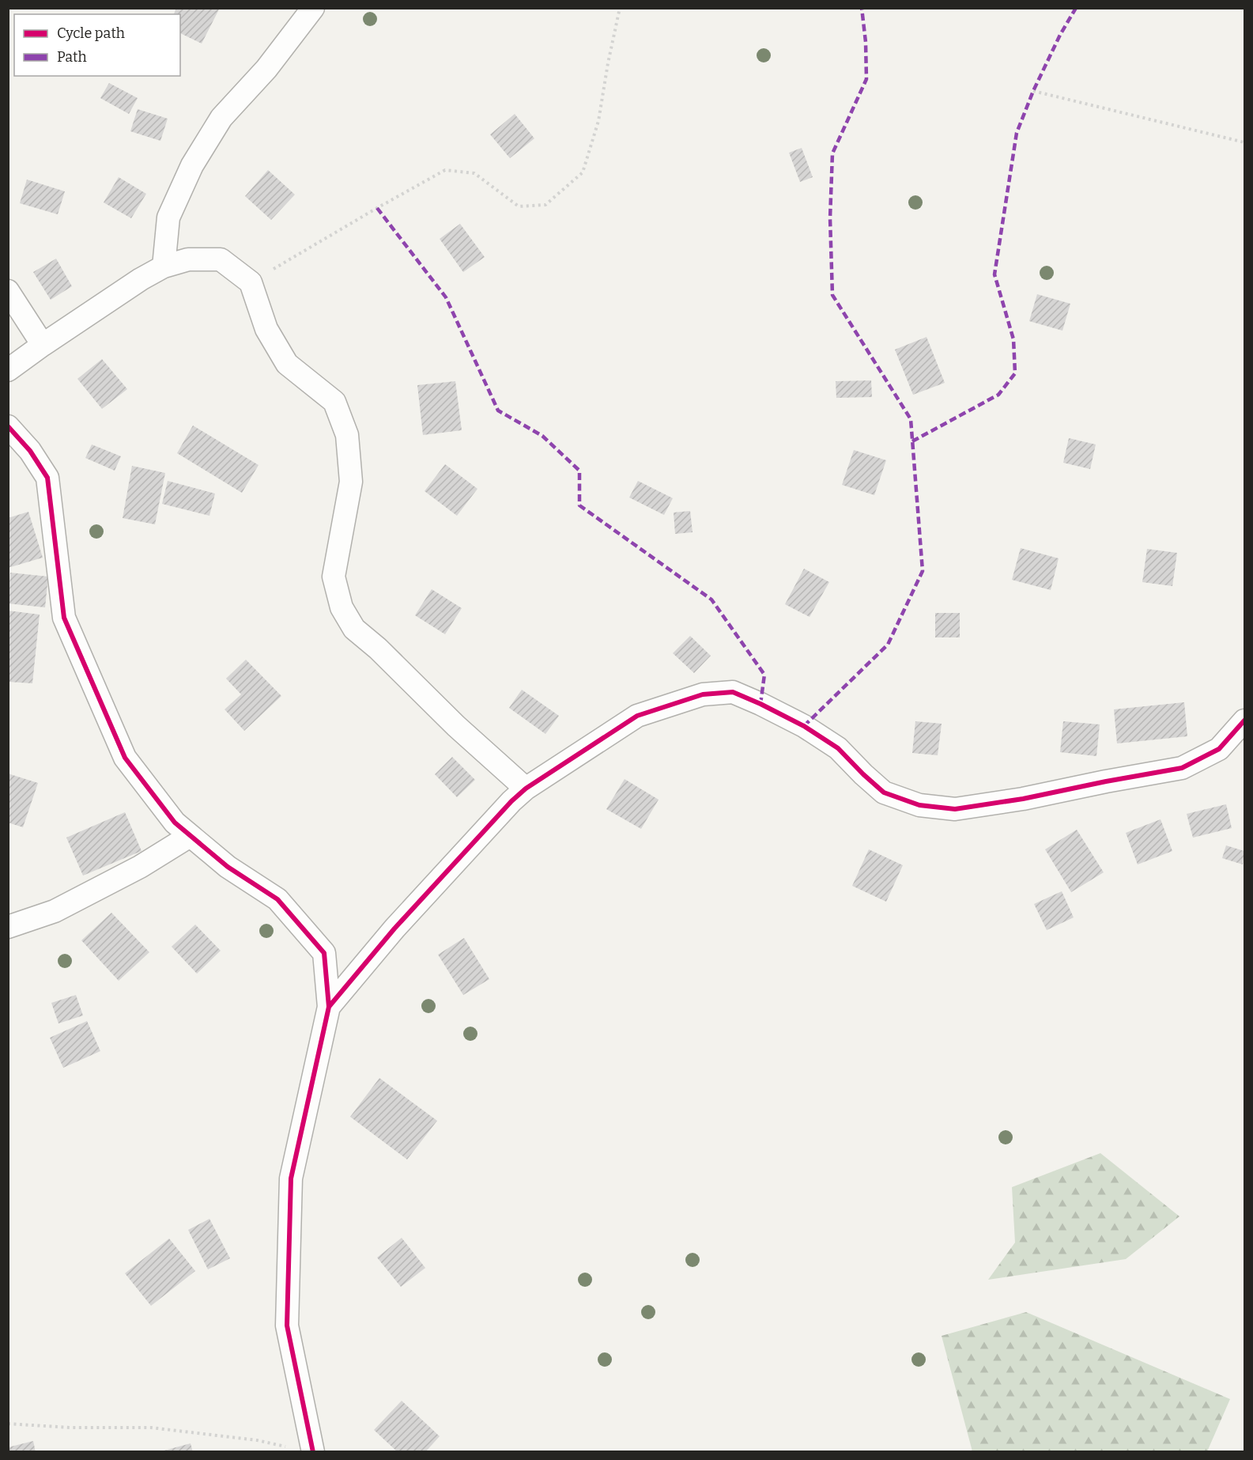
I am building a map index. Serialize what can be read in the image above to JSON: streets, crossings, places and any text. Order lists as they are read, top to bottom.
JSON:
{
  "legend": ["Cycle path", "Path"]
}
